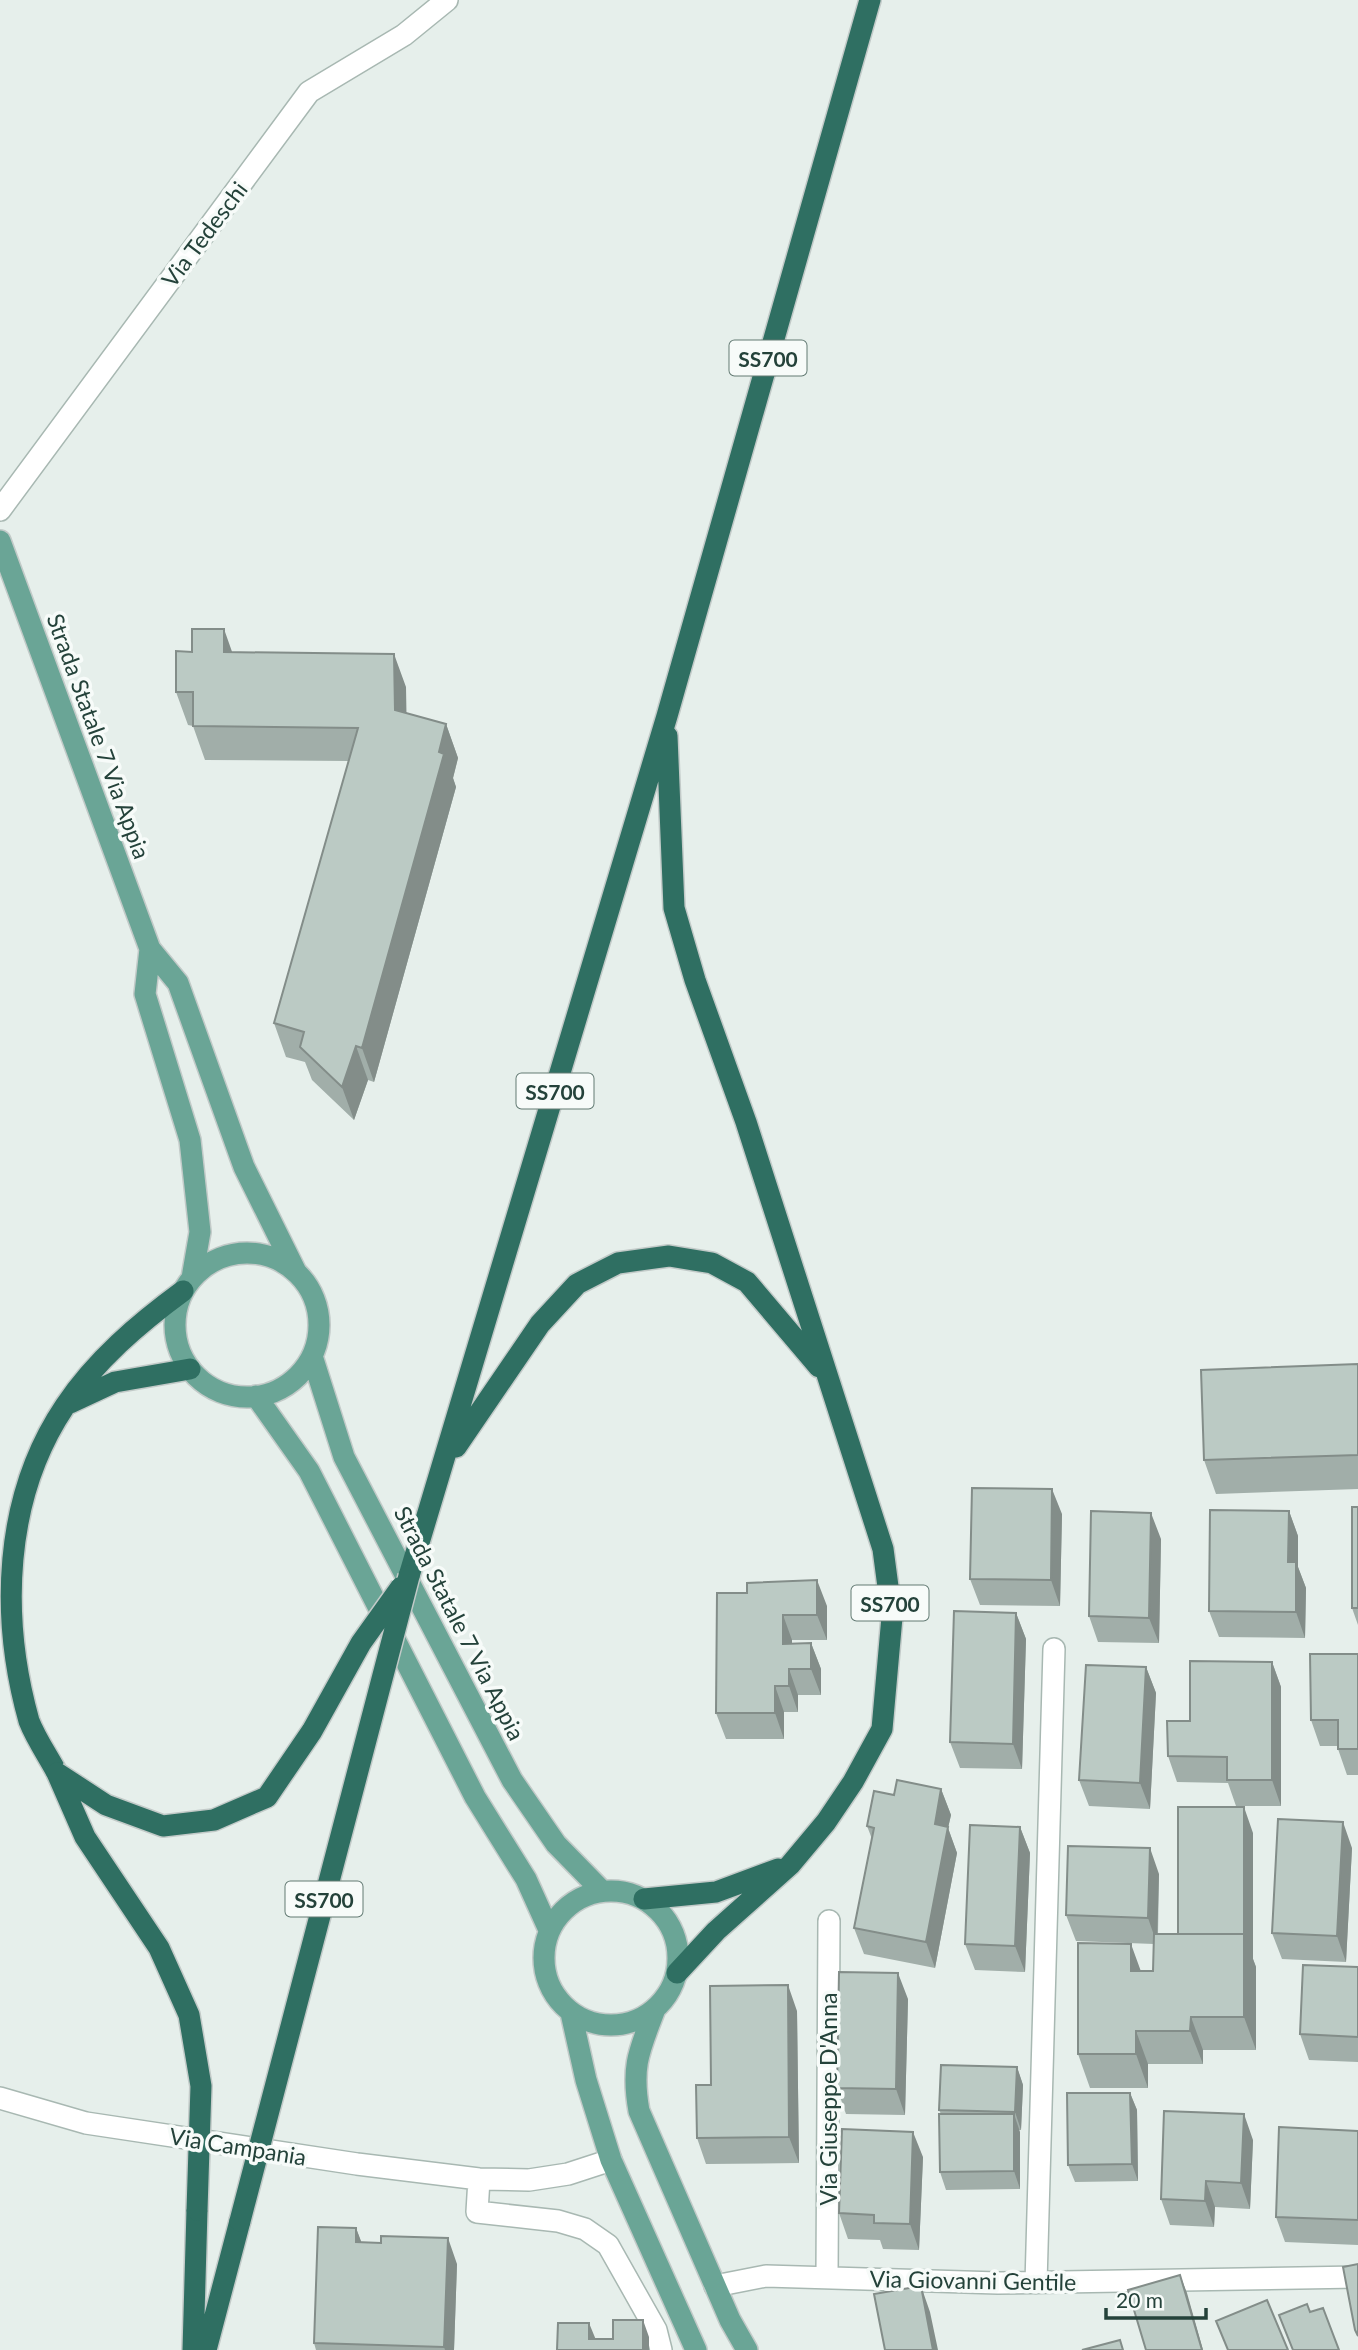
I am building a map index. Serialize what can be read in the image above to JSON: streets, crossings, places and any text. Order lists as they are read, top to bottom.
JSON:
{
  "streets": {
    "highway": ["SS700"],
    "main road": ["Strada Statale 7 Via Appia"],
    "street": [
      "Via Tedeschi",
      "Via Giuseppe D'Anna",
      "Via Campania",
      "Via Giovanni Gentile"
    ]
  },
  "crossings": [
    ["SS700", "Strada Statale 7 Via Appia"],
    ["Via Giuseppe D'Anna", "Via Giovanni Gentile"]
  ],
  "scale_bar": "20 m"
}
